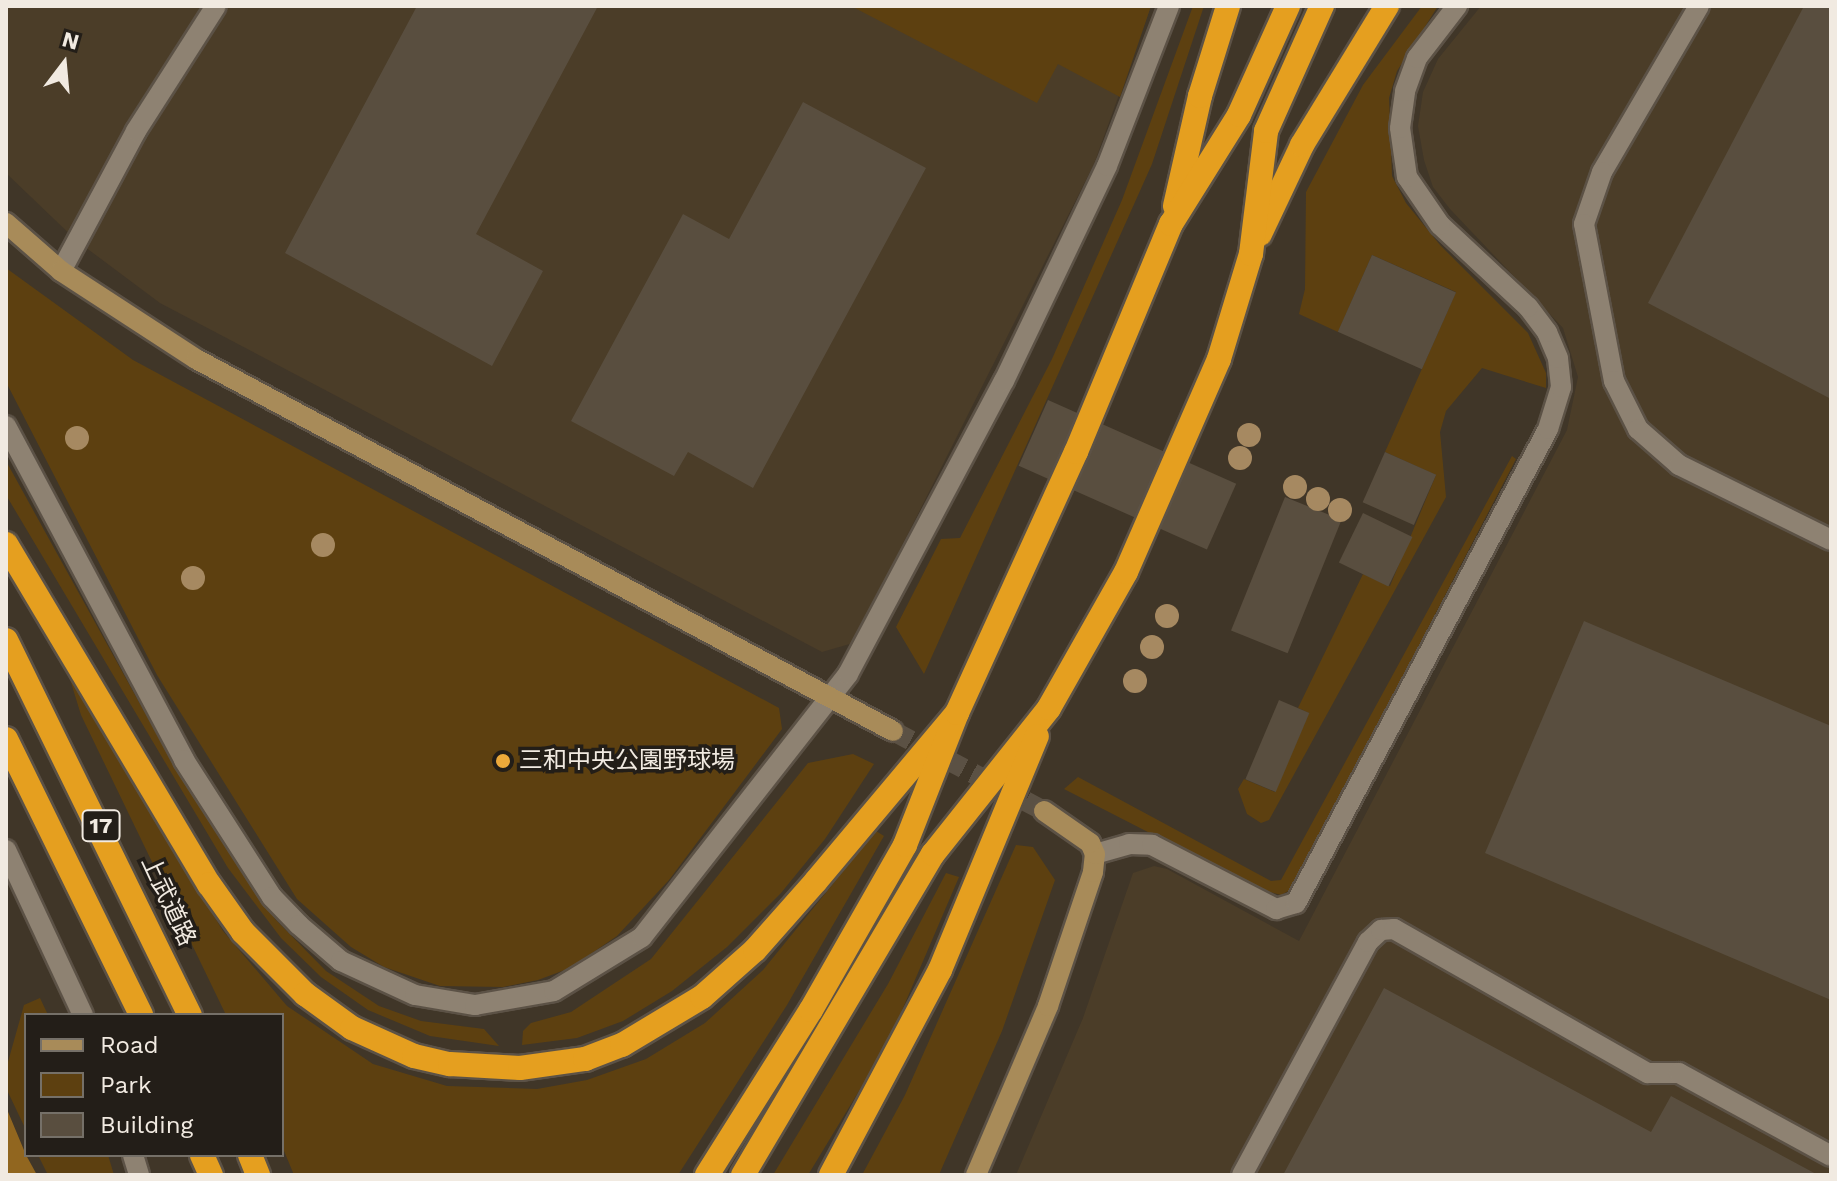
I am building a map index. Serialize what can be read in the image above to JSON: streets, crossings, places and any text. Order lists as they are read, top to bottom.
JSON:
{
  "streets": {
    "highway": ["17", "上武道路"]
  },
  "places": ["三和中央公園野球場"],
  "legend": ["Road", "Park", "Building"],
  "north": "top"
}
